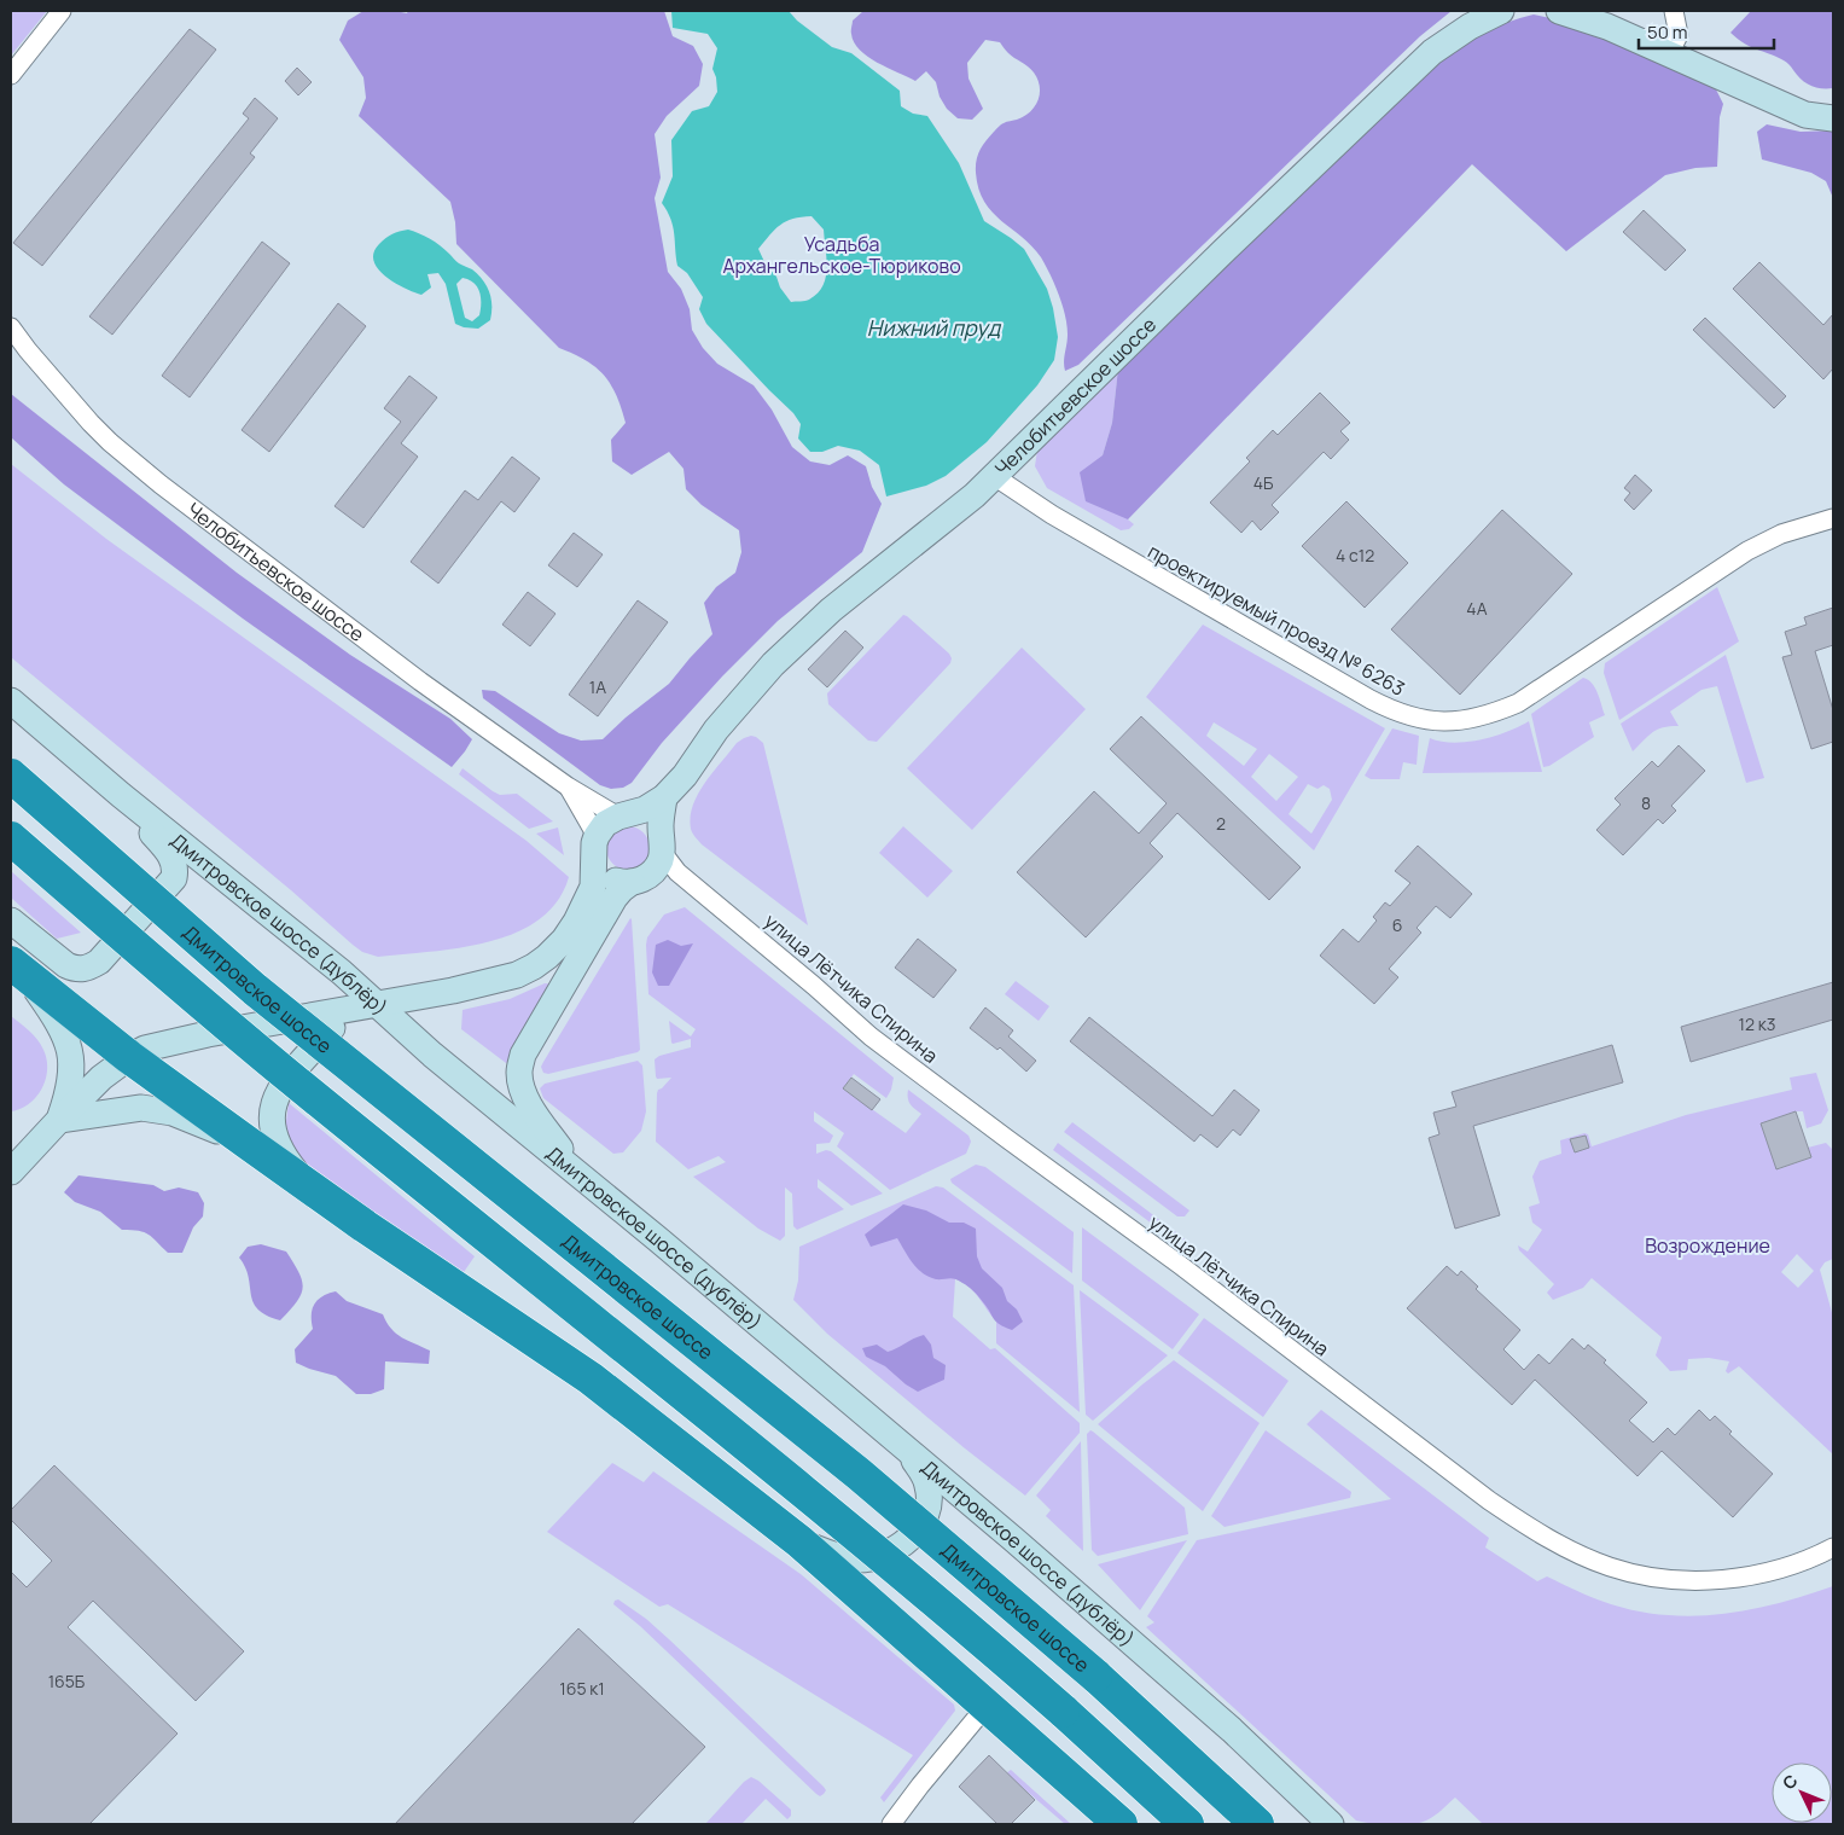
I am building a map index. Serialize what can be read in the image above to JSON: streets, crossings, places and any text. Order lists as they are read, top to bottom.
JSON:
{
  "streets": {
    "highway": ["Дмитровское шоссе"],
    "street": [
      "Челобитьевское шоссе",
      "проектируемый проезд № 6263",
      "Дмитровское шоссе (дублёр)",
      "улица Лётчика Спирина"
    ]
  },
  "crossings": [
    ["Челобитьевское шоссе", "проектируемый проезд № 6263"],
    ["Челобитьевское шоссе", "улица Лётчика Спирина"]
  ],
  "water": ["Нижний пруд"],
  "parks": ["Усадьба Архангельское-Тюриково", "Возрождение"],
  "house_numbers": [
    "4Б",
    "4 с12",
    "4А",
    "1А",
    "8",
    "2",
    "6",
    "12 к3",
    "165Б",
    "165 к1"
  ],
  "scale_bar": "50 m",
  "north": "top left"
}
